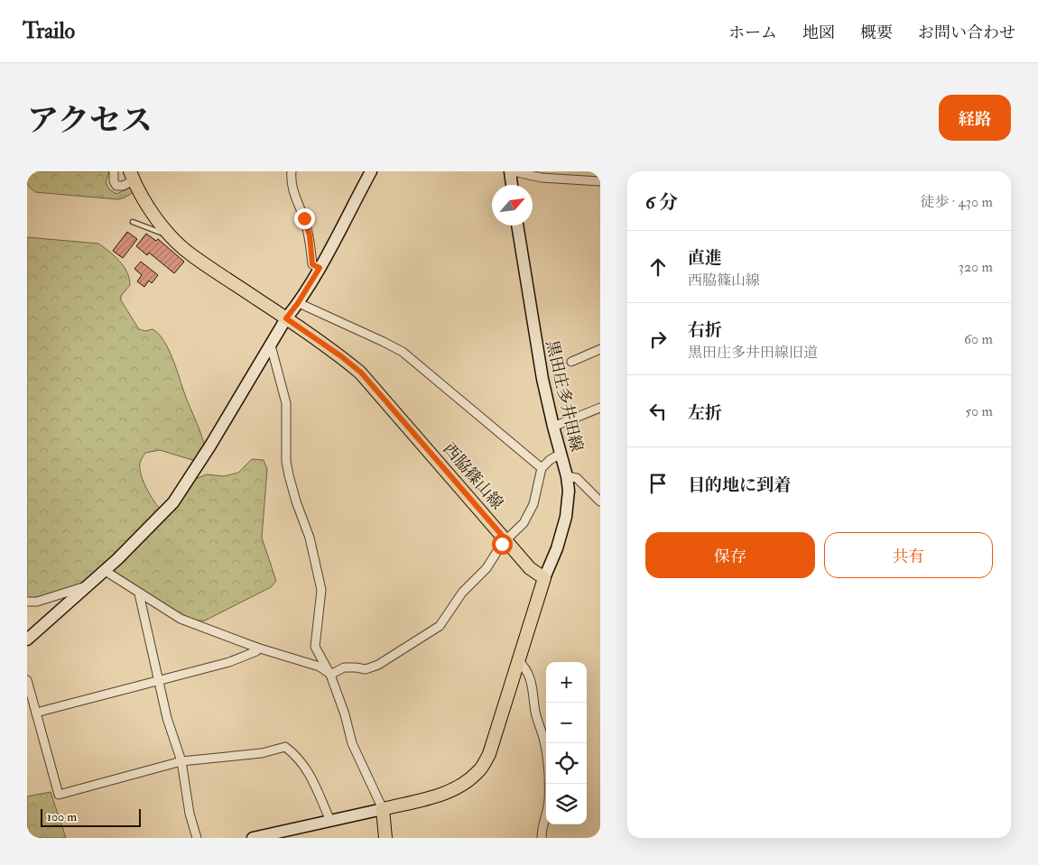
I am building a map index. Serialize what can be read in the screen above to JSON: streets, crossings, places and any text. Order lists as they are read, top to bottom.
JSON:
{
  "streets": {
    "main road": ["西脇篠山線"],
    "street": ["黒田庄多井田線"]
  },
  "crossings": [
    ["黒田庄多井田線", "西脇篠山線"]
  ],
  "scale_bar": "100 m",
  "north": "top right",
  "page": {
    "header": "Trailo",
    "nav": [
      "ホーム",
      "地図",
      "概要",
      "お問い合わせ"
    ],
    "title": "アクセス",
    "buttons": [
      "経路",
      ["保存", "共有"]
    ],
    "heading": ["6 分", "徒歩 · 430 m"],
    "list": [
      ["直進", "西脇篠山線", "320 m"],
      ["右折", "黒田庄多井田線旧道", "60 m"],
      ["左折", "50 m"],
      "目的地に到着"
    ],
    "map_buttons": ["+", "−"],
    "scale": "100 m"
  }
}
